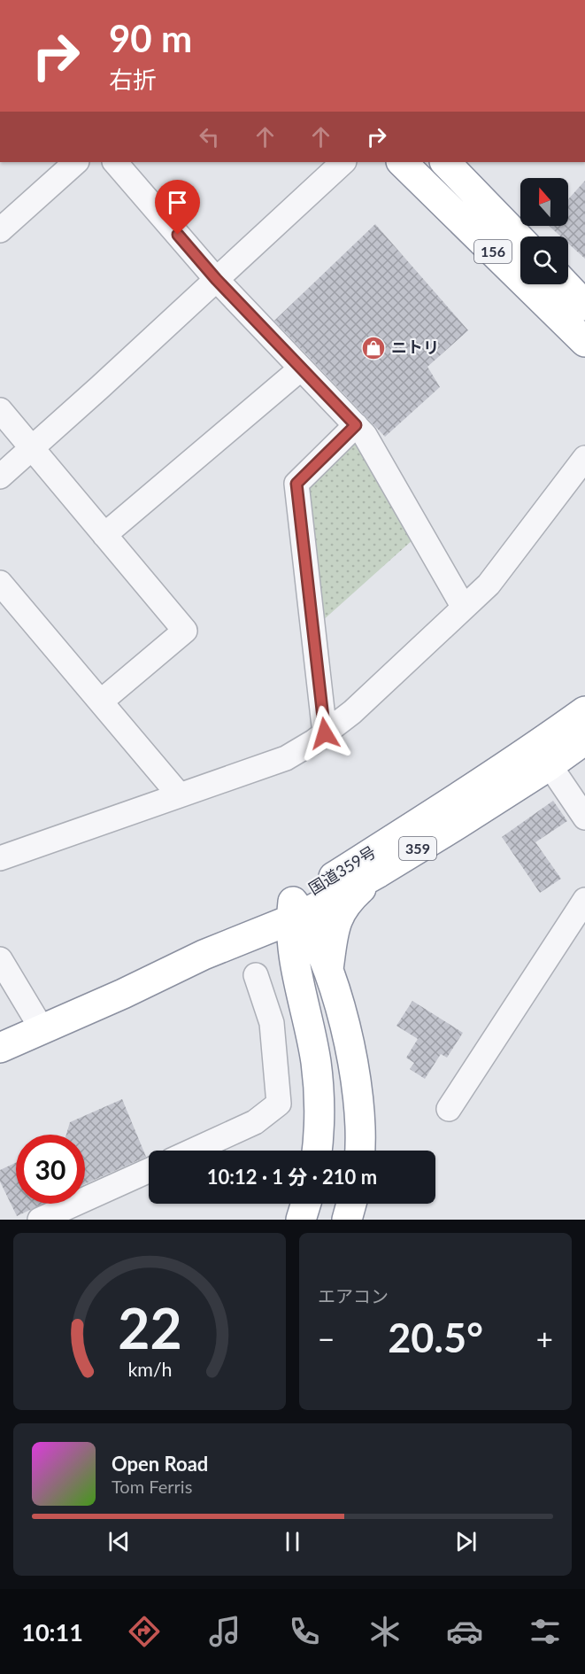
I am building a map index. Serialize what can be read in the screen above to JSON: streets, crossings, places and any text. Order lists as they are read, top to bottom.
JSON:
{
  "streets": {
    "highway": ["156", "359", "国道359号"]
  },
  "places": {
    "shop": ["ニトリ"]
  },
  "north": "top",
  "page": {
    "turn": ["90 m", "右折"],
    "limit": "30",
    "trip": "10:12 · 1 分 · 210 m",
    "tile": "エアコン",
    "heat": ["−", "20.5°", "+"],
    "song": ["Open Road", "Tom Ferris"],
    "tabs": "10:11",
    "gauge": ["22", "km/h"]
  }
}
